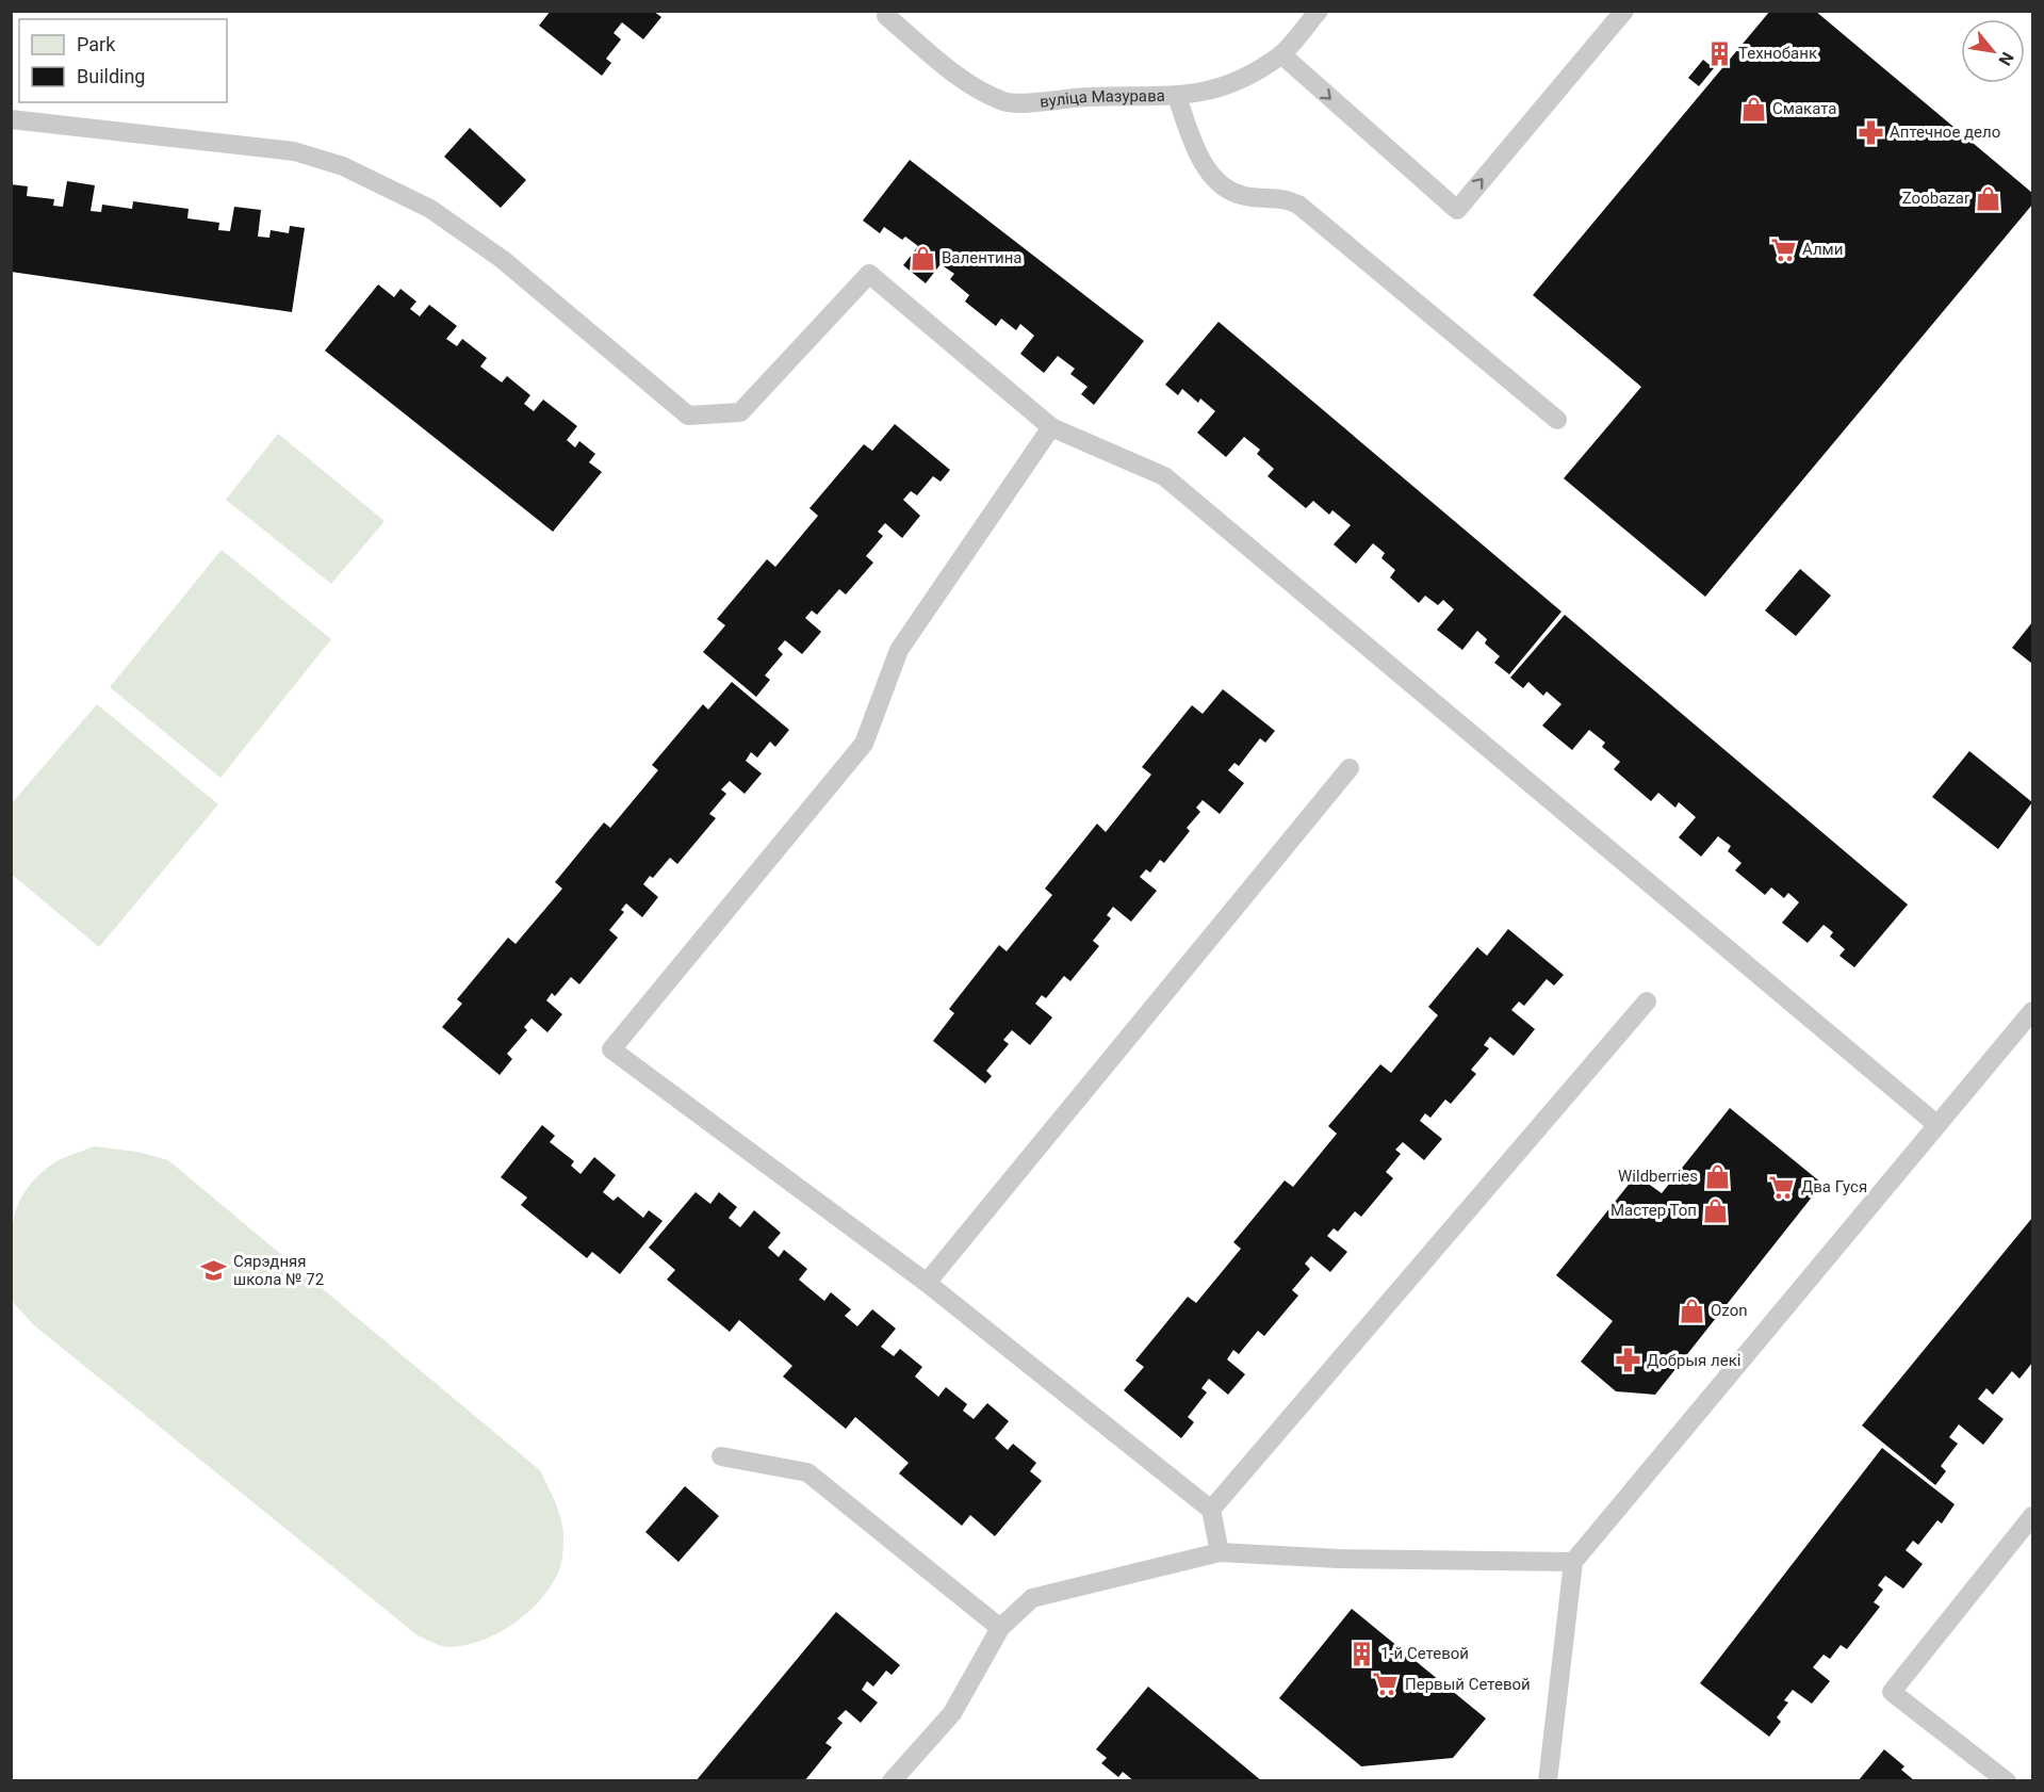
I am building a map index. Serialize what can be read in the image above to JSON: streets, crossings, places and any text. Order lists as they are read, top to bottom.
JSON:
{
  "streets": {
    "lane": ["вуліца Мазурава"]
  },
  "places": {
    "building": ["Технобанк", "1-й Сетевой"],
    "shop": [
      "Смаката",
      "Zoobazar",
      "Валентина",
      "Wildberries",
      "Мастер Топ",
      "Ozon"
    ],
    "pharmacy": ["Аптечное дело", "Добрыя лекі"],
    "supermarket": ["Алми", "Два Гуся", "Первый Сетевой"],
    "school or university": ["Сярэдняя школа № 72"]
  },
  "legend": ["Park", "Building"],
  "north": "bottom right"
}
